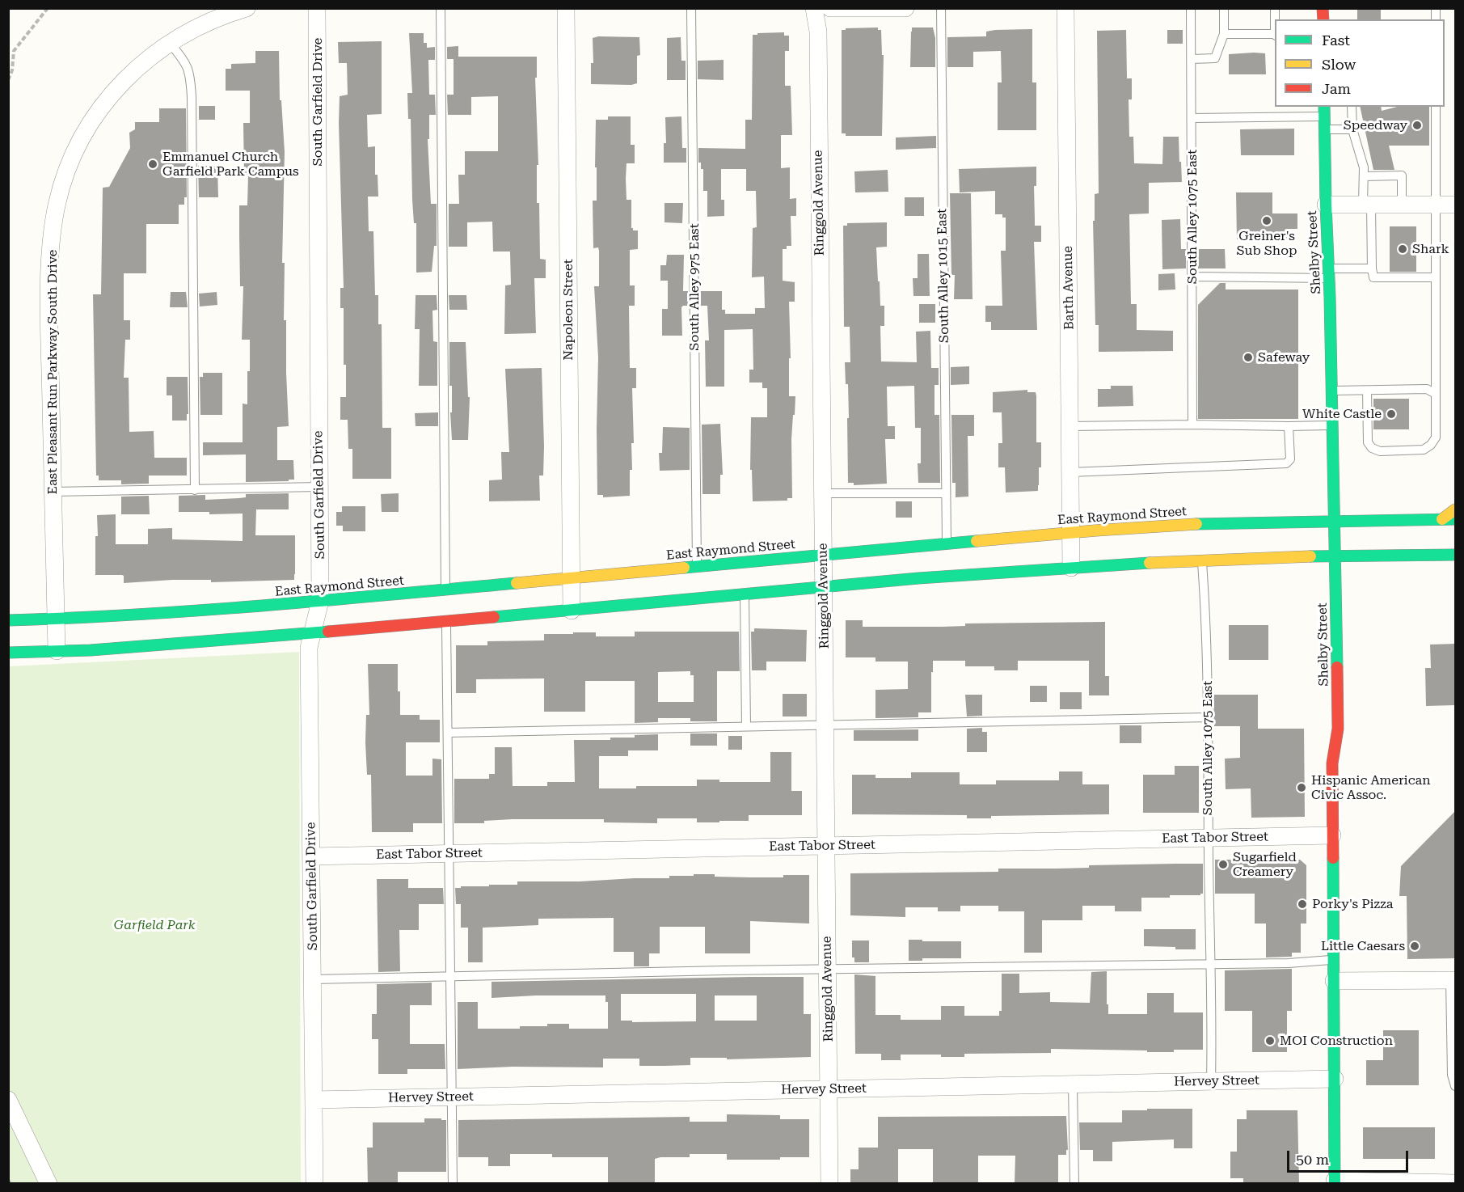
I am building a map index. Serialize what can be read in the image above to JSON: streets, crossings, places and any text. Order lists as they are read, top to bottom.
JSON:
{
  "streets": {
    "main road": ["Shelby Street", "East Raymond Street"],
    "street": [
      "South Garfield Drive",
      "Ringgold Avenue",
      "Barth Avenue",
      "Napoleon Street",
      "East Pleasant Run Parkway South Drive",
      "East Tabor Street",
      "Hervey Street"
    ],
    "lane": ["South Alley 1075 East", "South Alley 1015 East", "South Alley 975 East"]
  },
  "crossings": [
    ["South Garfield Drive", "East Raymond Street"],
    ["South Garfield Drive", "East Tabor Street"],
    ["South Garfield Drive", "Hervey Street"],
    ["Ringgold Avenue", "East Raymond Street"],
    ["Ringgold Avenue", "East Tabor Street"],
    ["Ringgold Avenue", "Hervey Street"],
    ["South Alley 1075 East", "East Tabor Street"],
    ["South Alley 1075 East", "Hervey Street"],
    ["Shelby Street", "East Raymond Street"],
    ["Shelby Street", "East Tabor Street"],
    ["Shelby Street", "Hervey Street"],
    ["South Alley 1015 East", "East Raymond Street"],
    ["South Alley 975 East", "East Raymond Street"],
    ["Barth Avenue", "East Raymond Street"],
    ["Napoleon Street", "East Raymond Street"],
    ["East Pleasant Run Parkway South Drive", "East Raymond Street"]
  ],
  "parks": ["Garfield Park"],
  "places": [
    "Speedway",
    "Emmanuel Church Garfield Park Campus",
    "Greiner's Sub Shop",
    "Shark",
    "Safeway",
    "White Castle",
    "Hispanic American Civic Assoc.",
    "Sugarfield Creamery",
    "Porky's Pizza",
    "Little Caesars",
    "MOI Construction"
  ],
  "legend": ["Fast", "Slow", "Jam"],
  "scale_bar": "50 m"
}
